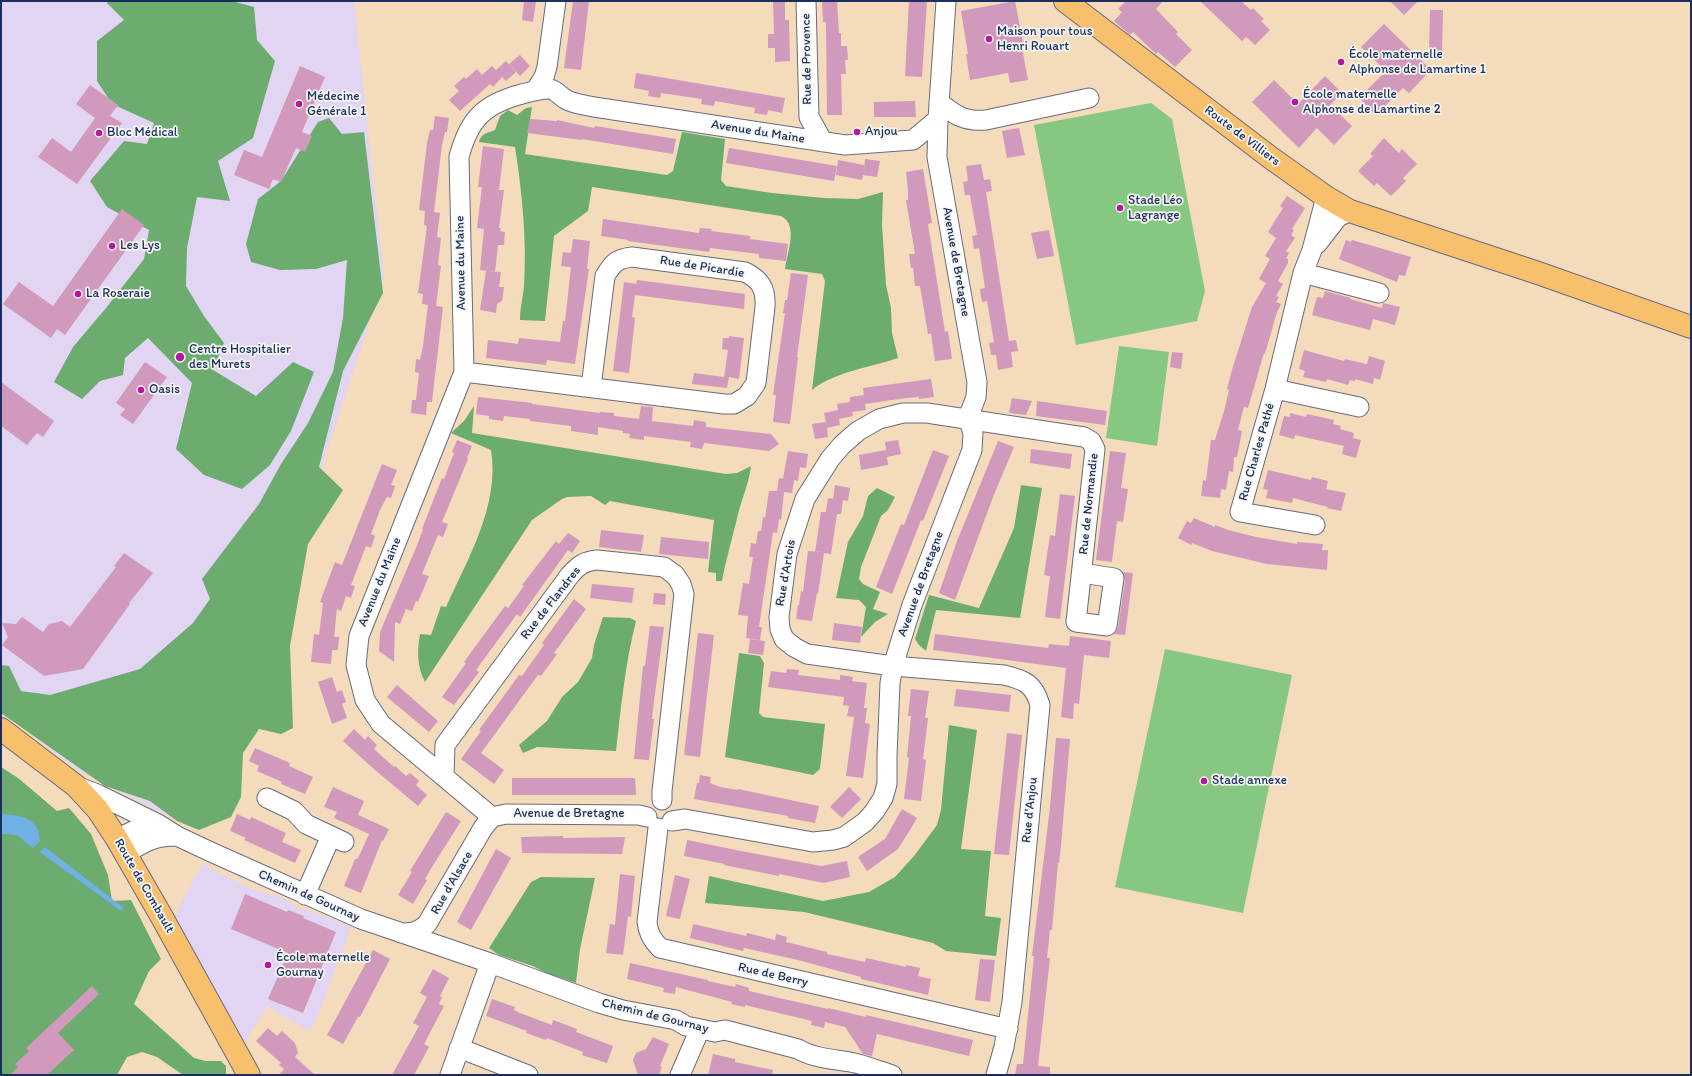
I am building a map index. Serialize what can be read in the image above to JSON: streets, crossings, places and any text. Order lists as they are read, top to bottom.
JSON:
{
  "streets": {
    "main road": ["Route de Villiers", "Route de Combault"],
    "street": [
      "Rue de Provence",
      "Avenue du Maine",
      "Avenue de Bretagne",
      "Rue de Picardie",
      "Rue Charles Pathé",
      "Rue de Normandie",
      "Rue d'Artois",
      "Rue de Flandres",
      "Rue d'Anjou",
      "Rue d'Alsace",
      "Chemin de Gournay",
      "Rue de Berry"
    ]
  },
  "crossings": [
    ["Rue de Provence", "Avenue du Maine"],
    ["Avenue du Maine", "Avenue de Bretagne"],
    ["Avenue du Maine", "Rue de Picardie"],
    ["Avenue du Maine", "Rue de Flandres"],
    ["Avenue du Maine", "Rue d'Alsace"],
    ["Avenue de Bretagne", "Rue de Normandie"],
    ["Avenue de Bretagne", "Rue d'Artois"],
    ["Avenue de Bretagne", "Rue de Flandres"],
    ["Avenue de Bretagne", "Rue d'Anjou"],
    ["Avenue de Bretagne", "Rue d'Alsace"],
    ["Avenue de Bretagne", "Rue de Berry"],
    ["Rue de Normandie", "Rue d'Artois"],
    ["Rue d'Artois", "Rue d'Anjou"],
    ["Rue de Flandres", "Rue de Berry"],
    ["Rue d'Anjou", "Rue de Berry"],
    ["Rue d'Alsace", "Chemin de Gournay"],
    ["Route de Combault", "Chemin de Gournay"]
  ],
  "places": [
    "Maison pour tous Henri Rouart",
    "École maternelle Alphonse de Lamartine 1",
    "École maternelle Alphonse de Lamartine 2",
    "Médecine Générale 1",
    "Anjou",
    "Bloc Médical",
    "Stade Léo Lagrange",
    "Les Lys",
    "La Roseraie",
    "Centre Hospitalier des Murets",
    "Oasis",
    "Stade annexe",
    "École maternelle Gournay"
  ]
}
